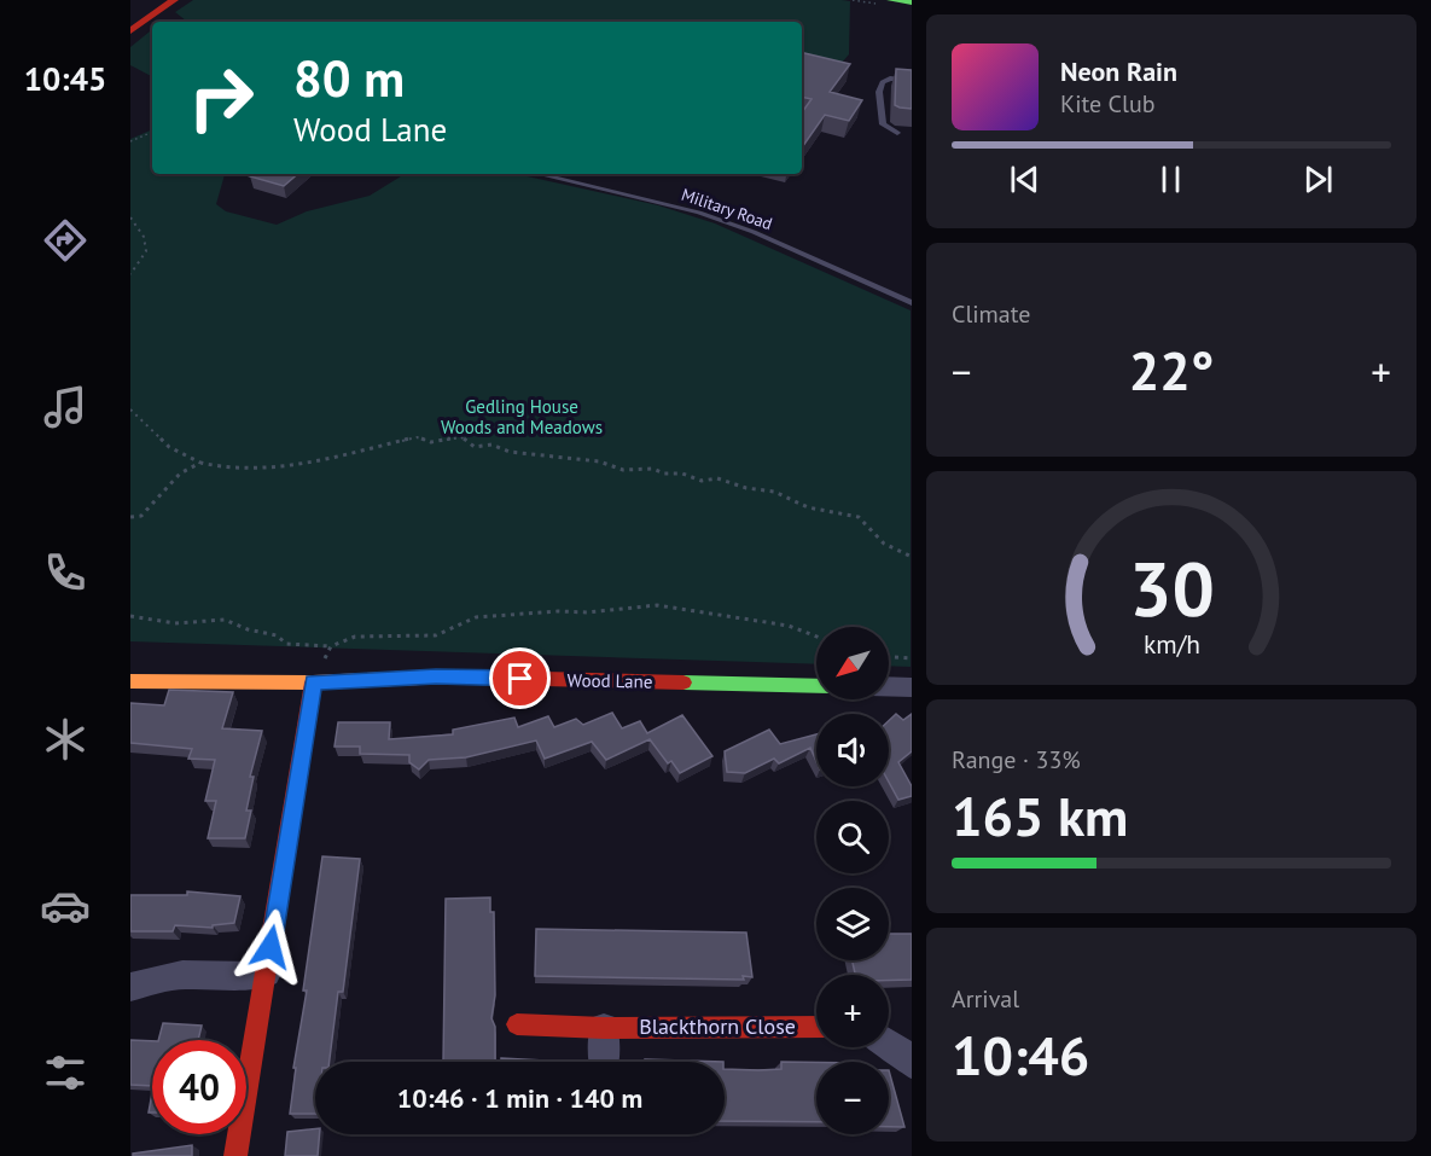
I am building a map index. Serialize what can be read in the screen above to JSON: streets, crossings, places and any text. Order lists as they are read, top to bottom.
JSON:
{
  "streets": {
    "street": ["Wood Lane", "Blackthorn Close"],
    "lane": ["Military Road"]
  },
  "parks": ["Gedling House Woods and Meadows"],
  "north": "bottom left",
  "page": {
    "tabs": "10:45",
    "turn": ["80 m", "Wood Lane"],
    "song": ["Neon Rain", "Kite Club"],
    "tile": [
      "Climate",
      ["Range · 33%", "165 km"],
      ["Arrival", "10:46"]
    ],
    "heat": ["−", "22°", "+"],
    "map_buttons": ["+", "−"],
    "limit": "40",
    "trip": "10:46 · 1 min · 140 m",
    "gauge": ["30", "km/h"]
  }
}
